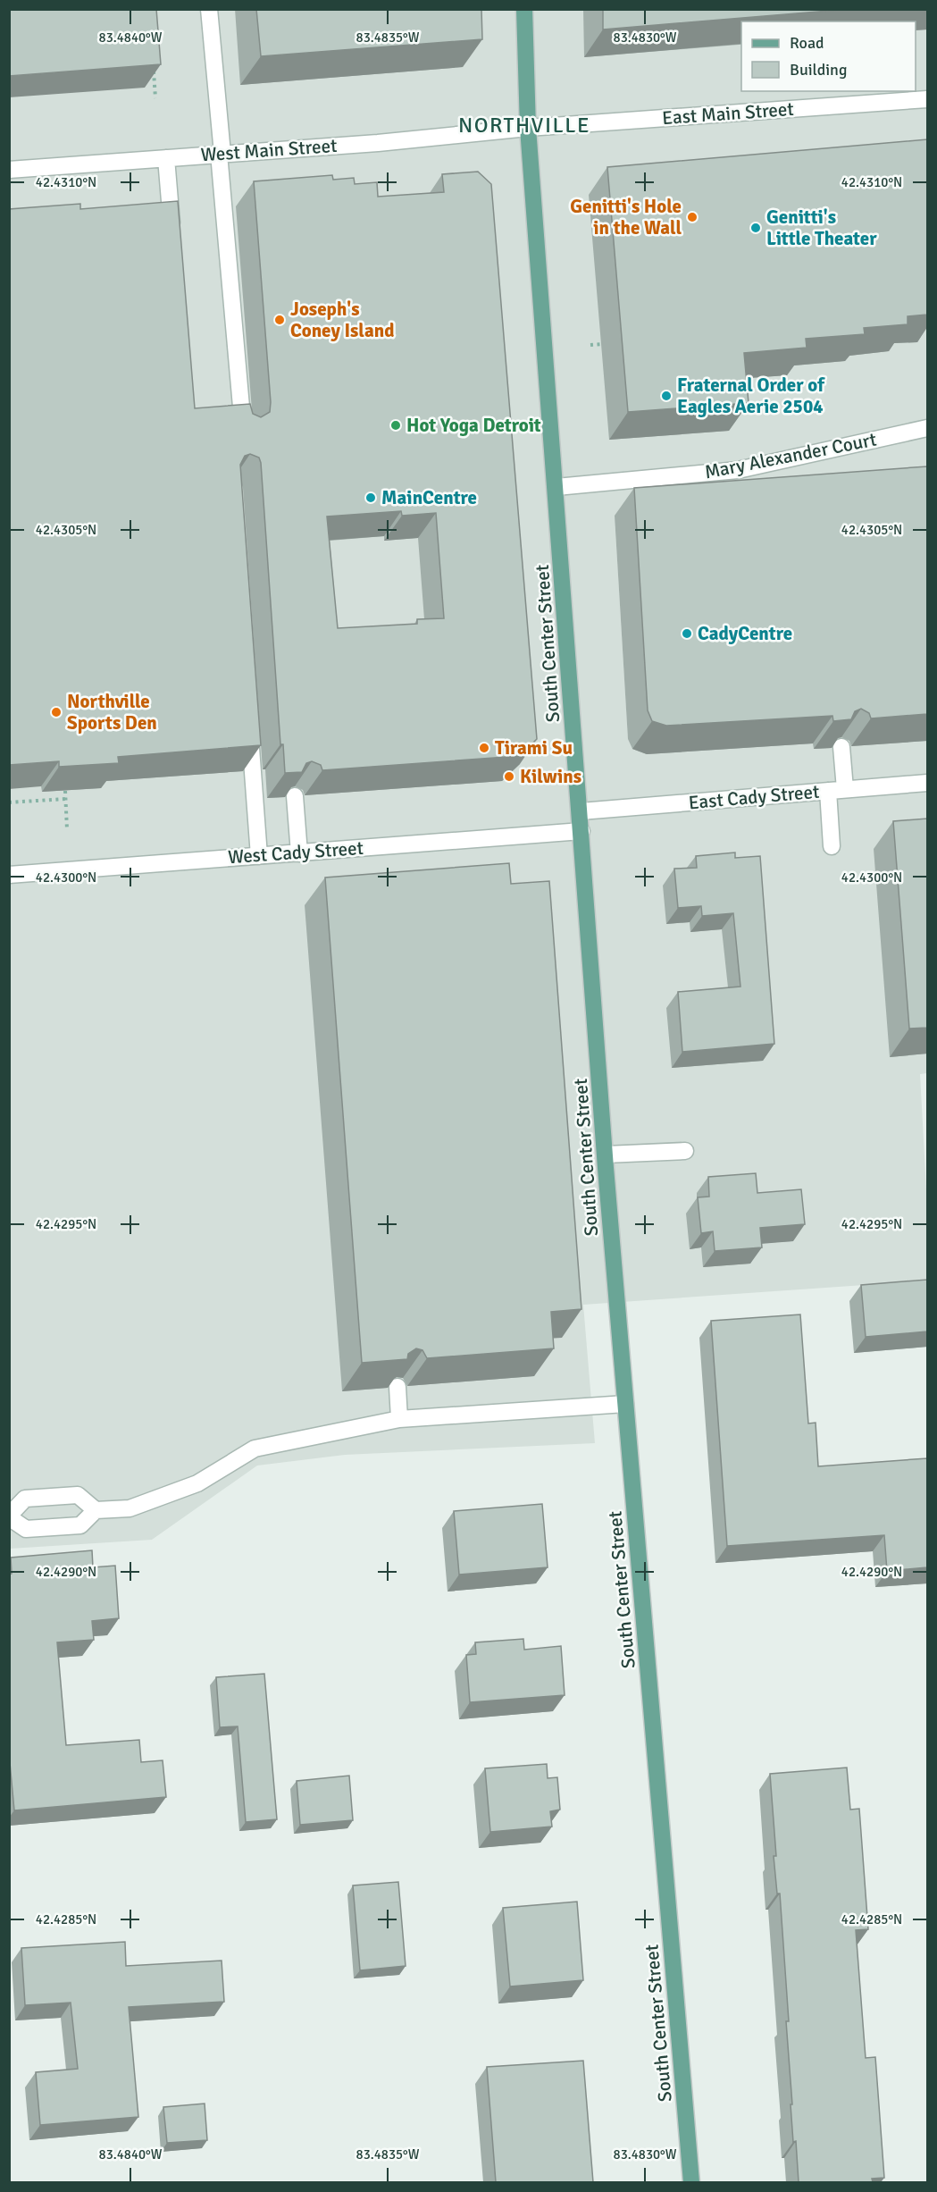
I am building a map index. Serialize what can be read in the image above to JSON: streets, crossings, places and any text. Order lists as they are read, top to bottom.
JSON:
{
  "streets": {
    "main road": ["South Center Street"],
    "street": [
      "East Main Street",
      "West Main Street",
      "Mary Alexander Court",
      "East Cady Street",
      "West Cady Street"
    ]
  },
  "crossings": [
    ["East Main Street", "West Main Street"],
    ["East Main Street", "South Center Street"],
    ["West Main Street", "South Center Street"],
    ["Mary Alexander Court", "South Center Street"],
    ["South Center Street", "East Cady Street"],
    ["South Center Street", "West Cady Street"]
  ],
  "districts": ["NORTHVILLE"],
  "places": [
    "Genitti's Hole in the Wall",
    "Genitti's Little Theater",
    "Joseph's Coney Island",
    "Fraternal Order of Eagles Aerie 2504",
    "Hot Yoga Detroit",
    "MainCentre",
    "CadyCentre",
    "Northville Sports Den",
    "Tirami Su",
    "Kilwins"
  ],
  "legend": ["Road", "Building"],
  "coordinates": [
    "83.4840°W",
    "83.4835°W",
    "83.4830°W",
    "42.4310°N",
    "42.4305°N",
    "42.4300°N",
    "42.4295°N",
    "42.4290°N",
    "42.4285°N"
  ]
}
